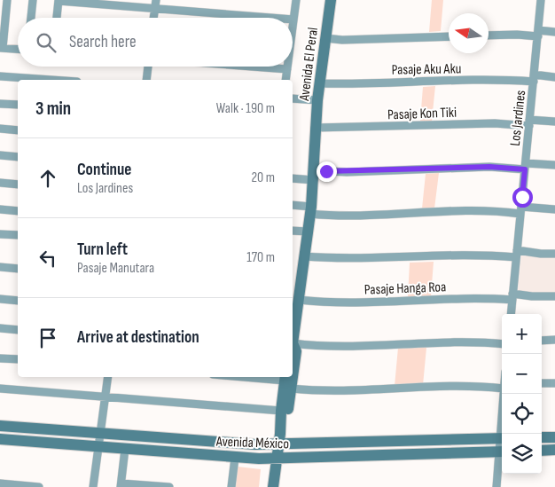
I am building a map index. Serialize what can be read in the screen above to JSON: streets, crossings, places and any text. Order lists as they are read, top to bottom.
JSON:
{
  "streets": {
    "main road": ["Avenida El Peral", "Avenida México"],
    "street": [
      "Pasaje Aku Aku",
      "Pasaje Kon Tiki",
      "Los Jardines",
      "Pasaje Hanga Roa"
    ]
  },
  "crossings": [
    ["Avenida El Peral", "Pasaje Aku Aku"],
    ["Avenida El Peral", "Pasaje Kon Tiki"],
    ["Avenida El Peral", "Pasaje Hanga Roa"],
    ["Avenida El Peral", "Avenida México"],
    ["Pasaje Aku Aku", "Los Jardines"],
    ["Pasaje Kon Tiki", "Los Jardines"],
    ["Los Jardines", "Pasaje Hanga Roa"]
  ],
  "north": "left",
  "page": {
    "search": "Search here",
    "heading": ["3 min", "Walk · 190 m"],
    "list": [
      ["Continue", "Los Jardines", "20 m"],
      ["Turn left", "Pasaje Manutara", "170 m"],
      "Arrive at destination"
    ],
    "map_buttons": ["+", "−"]
  }
}
